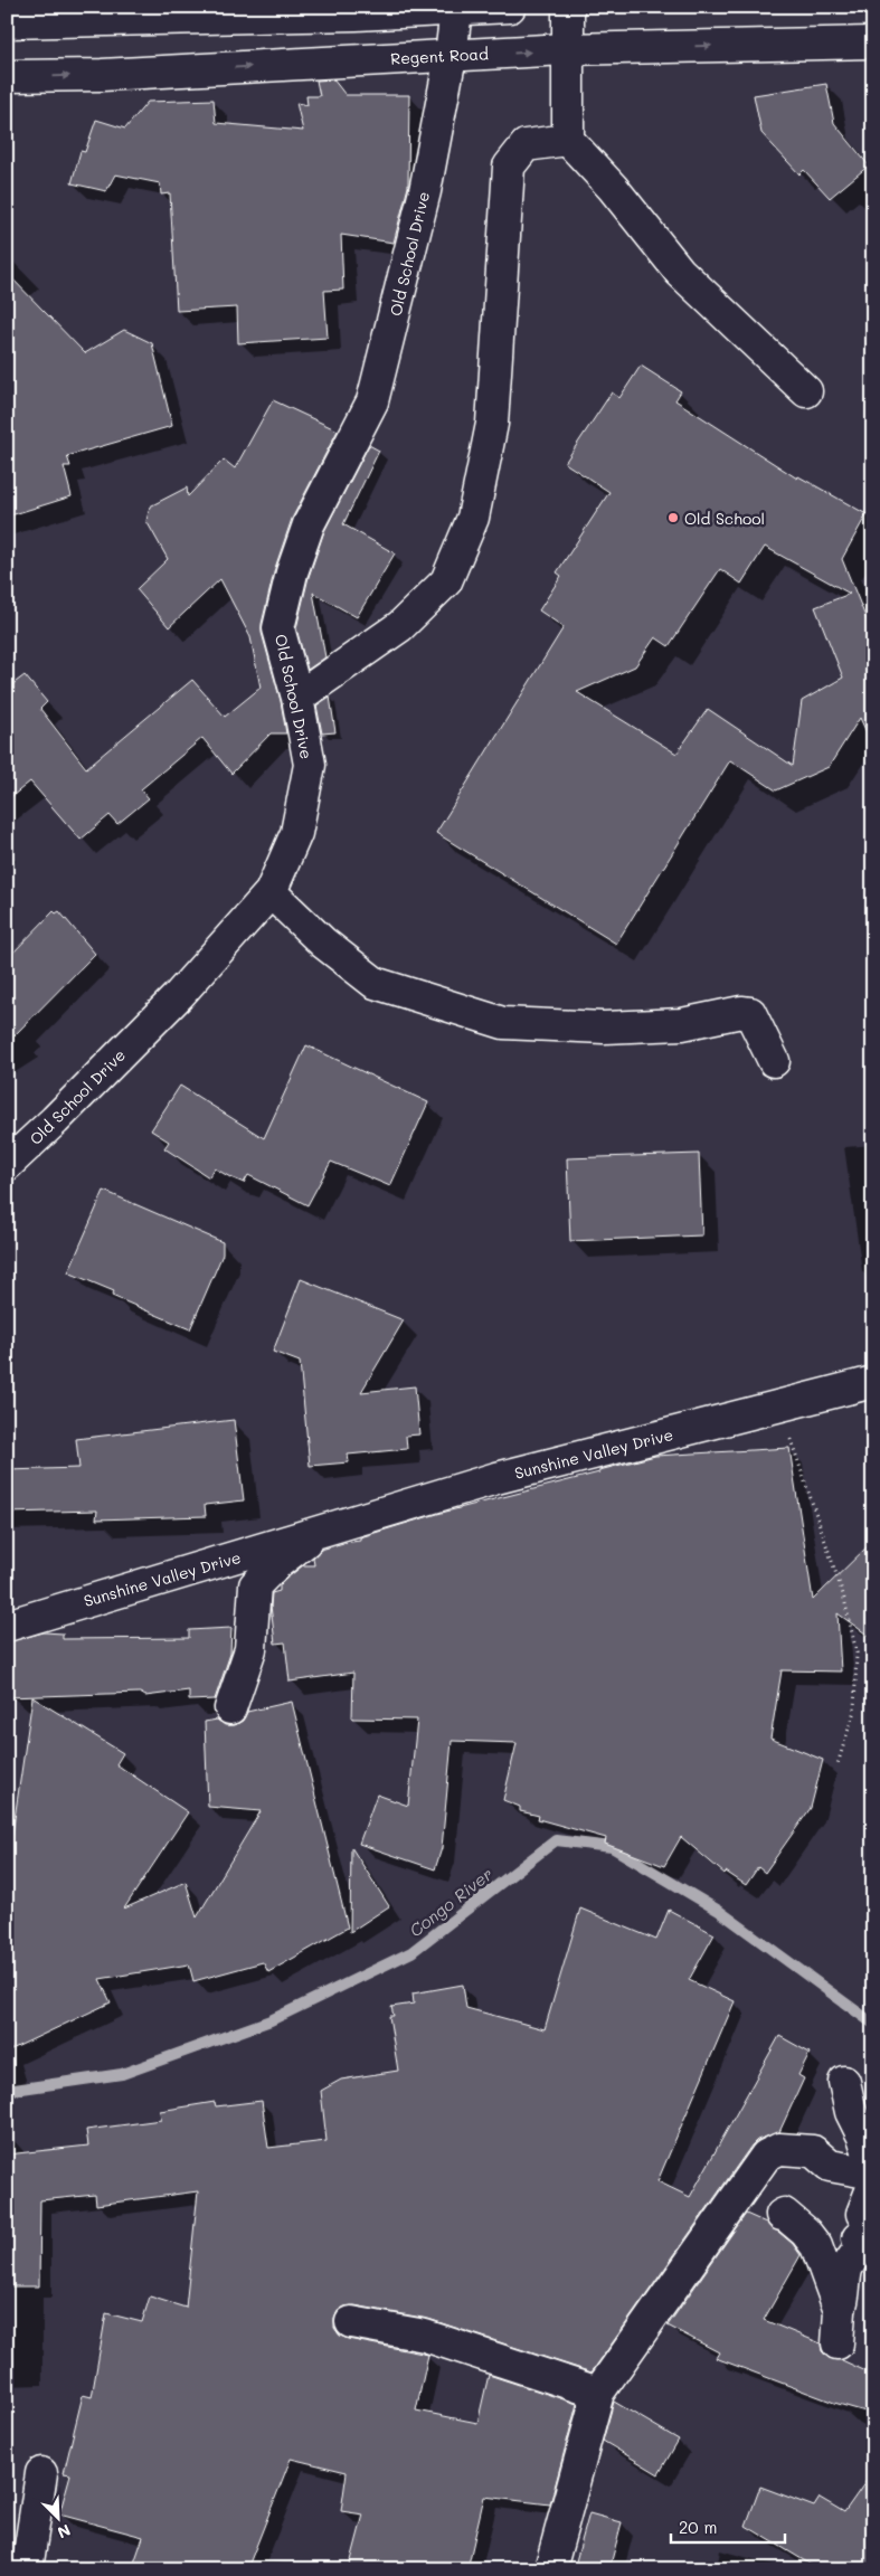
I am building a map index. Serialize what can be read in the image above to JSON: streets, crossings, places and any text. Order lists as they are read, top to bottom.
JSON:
{
  "streets": {
    "street": ["Regent Road", "Old School Drive", "Sunshine Valley Drive"]
  },
  "crossings": [
    ["Regent Road", "Old School Drive"]
  ],
  "water": ["Congo River"],
  "places": ["Old School"],
  "scale_bar": "20 m",
  "north": "bottom right"
}
